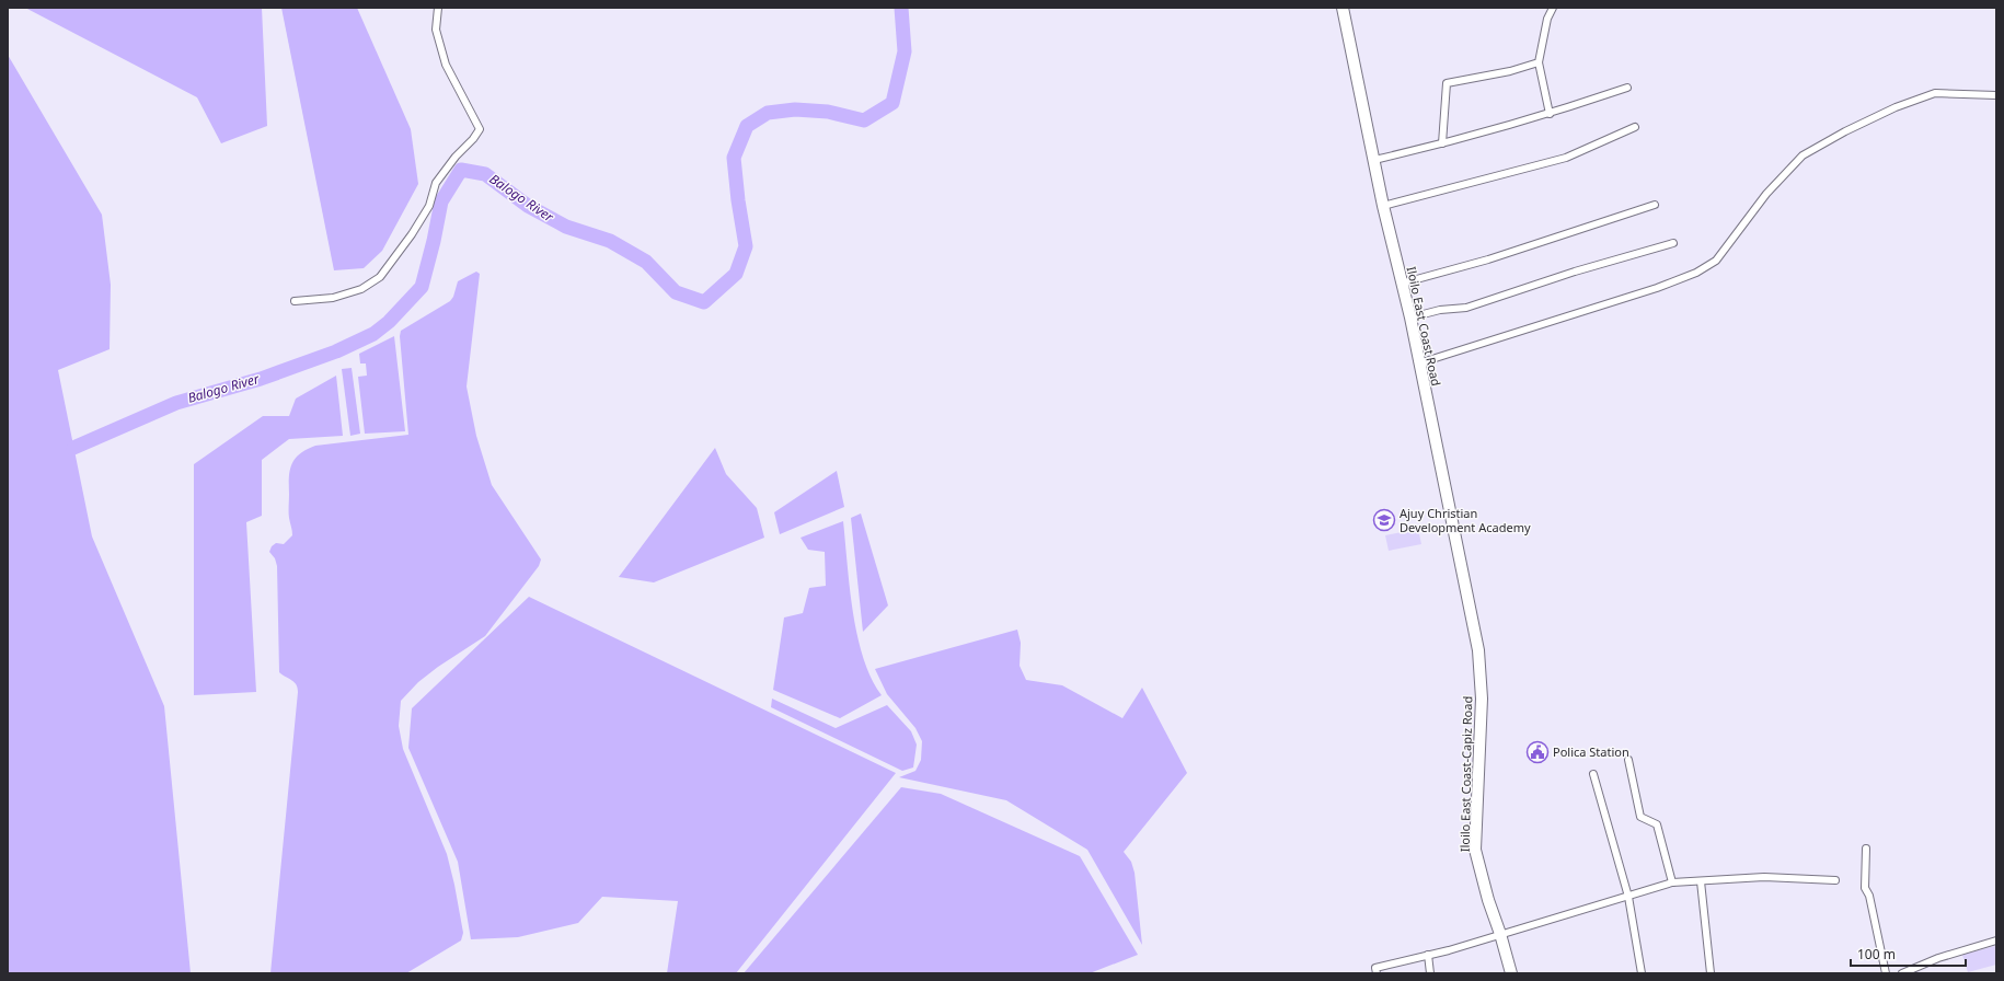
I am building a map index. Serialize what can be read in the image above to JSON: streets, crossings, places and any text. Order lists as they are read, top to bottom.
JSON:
{
  "streets": {
    "main road": ["Iloilo East Coast Road", "Iloilo East Coast-Capiz Road"]
  },
  "crossings": [
    ["Iloilo East Coast Road", "Iloilo East Coast-Capiz Road"]
  ],
  "water": ["Balogo River"],
  "places": {
    "school or university": ["Ajuy Christian Development Academy"],
    "public building": ["Polica Station"]
  },
  "scale_bar": "100 m"
}
